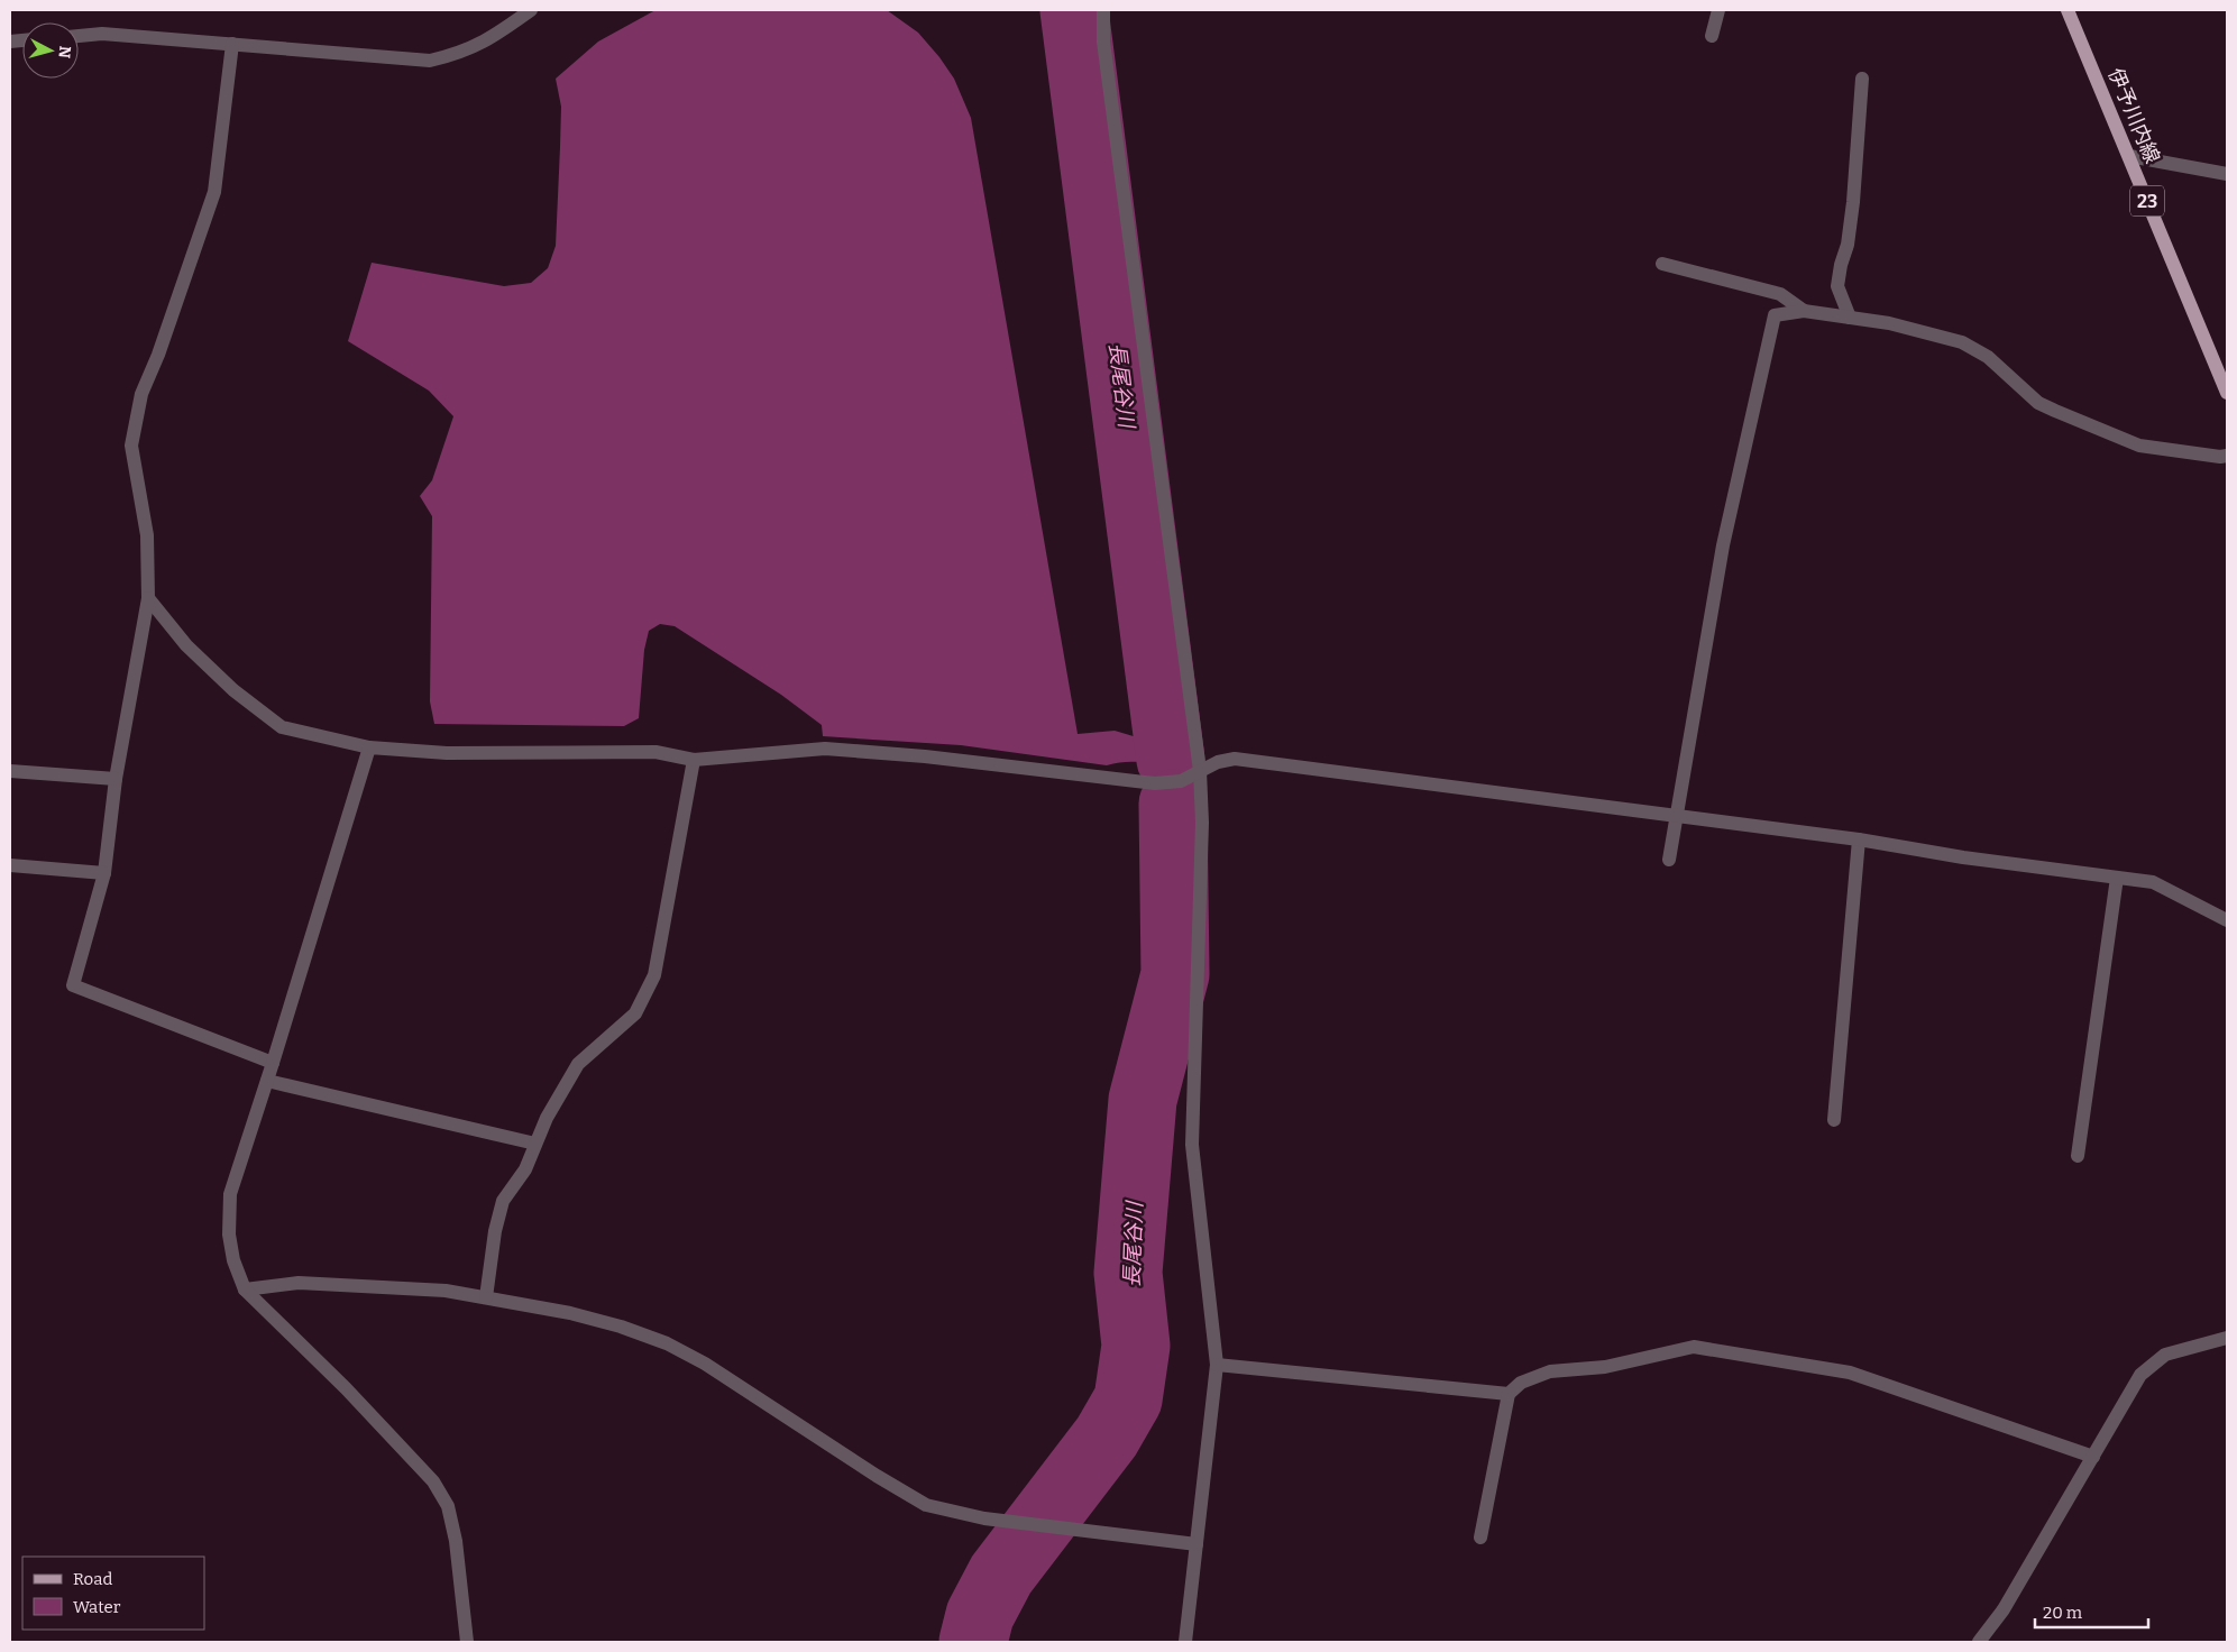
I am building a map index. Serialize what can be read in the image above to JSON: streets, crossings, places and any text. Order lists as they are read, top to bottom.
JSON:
{
  "streets": {
    "main road": ["伊予川内線", "23"]
  },
  "water": ["長尾谷川"],
  "legend": ["Road", "Water"],
  "scale_bar": "20 m",
  "north": "right"
}
